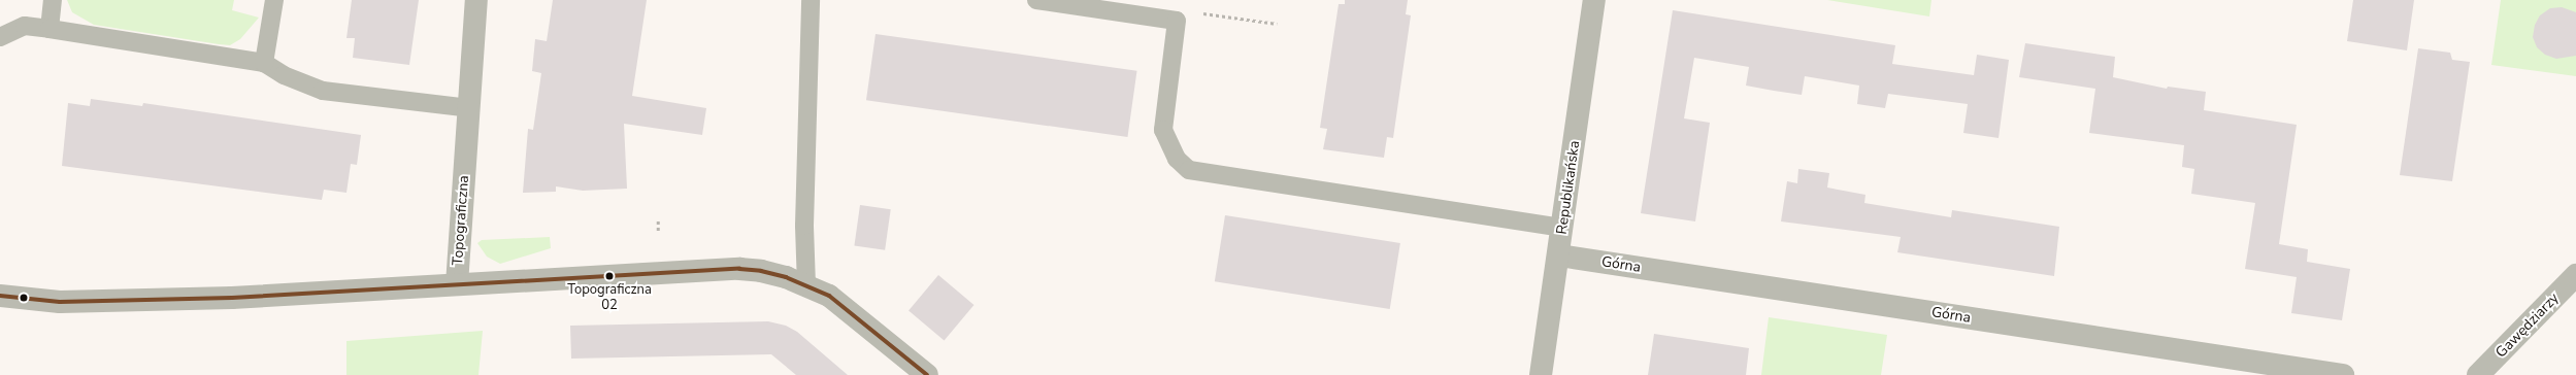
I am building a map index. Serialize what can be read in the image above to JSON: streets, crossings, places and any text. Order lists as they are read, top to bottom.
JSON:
{
  "streets": {
    "street": [
      "Republikańska",
      "Topograficzna",
      "Górna",
      "Gawędziarzy"
    ]
  },
  "crossings": [
    ["Republikańska", "Górna"]
  ],
  "places": ["Topograficzna 02"]
}
